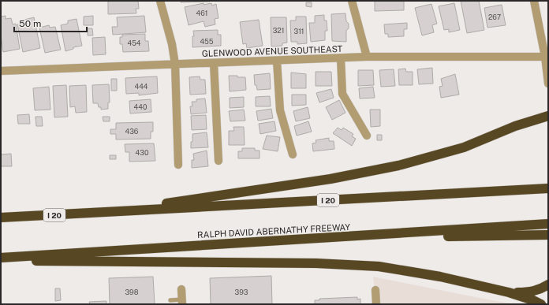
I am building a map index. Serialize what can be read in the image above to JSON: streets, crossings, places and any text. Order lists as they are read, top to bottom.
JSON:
{
  "streets": {
    "highway": ["I 20", "RALPH DAVID ABERNATHY FREEWAY"],
    "street": ["GLENWOOD AVENUE SOUTHEAST"]
  },
  "house_numbers": [
    "461",
    "267",
    "321",
    "311",
    "455",
    "454",
    "444",
    "440",
    "436",
    "430",
    "398",
    "393"
  ],
  "scale_bar": "50 m"
}
